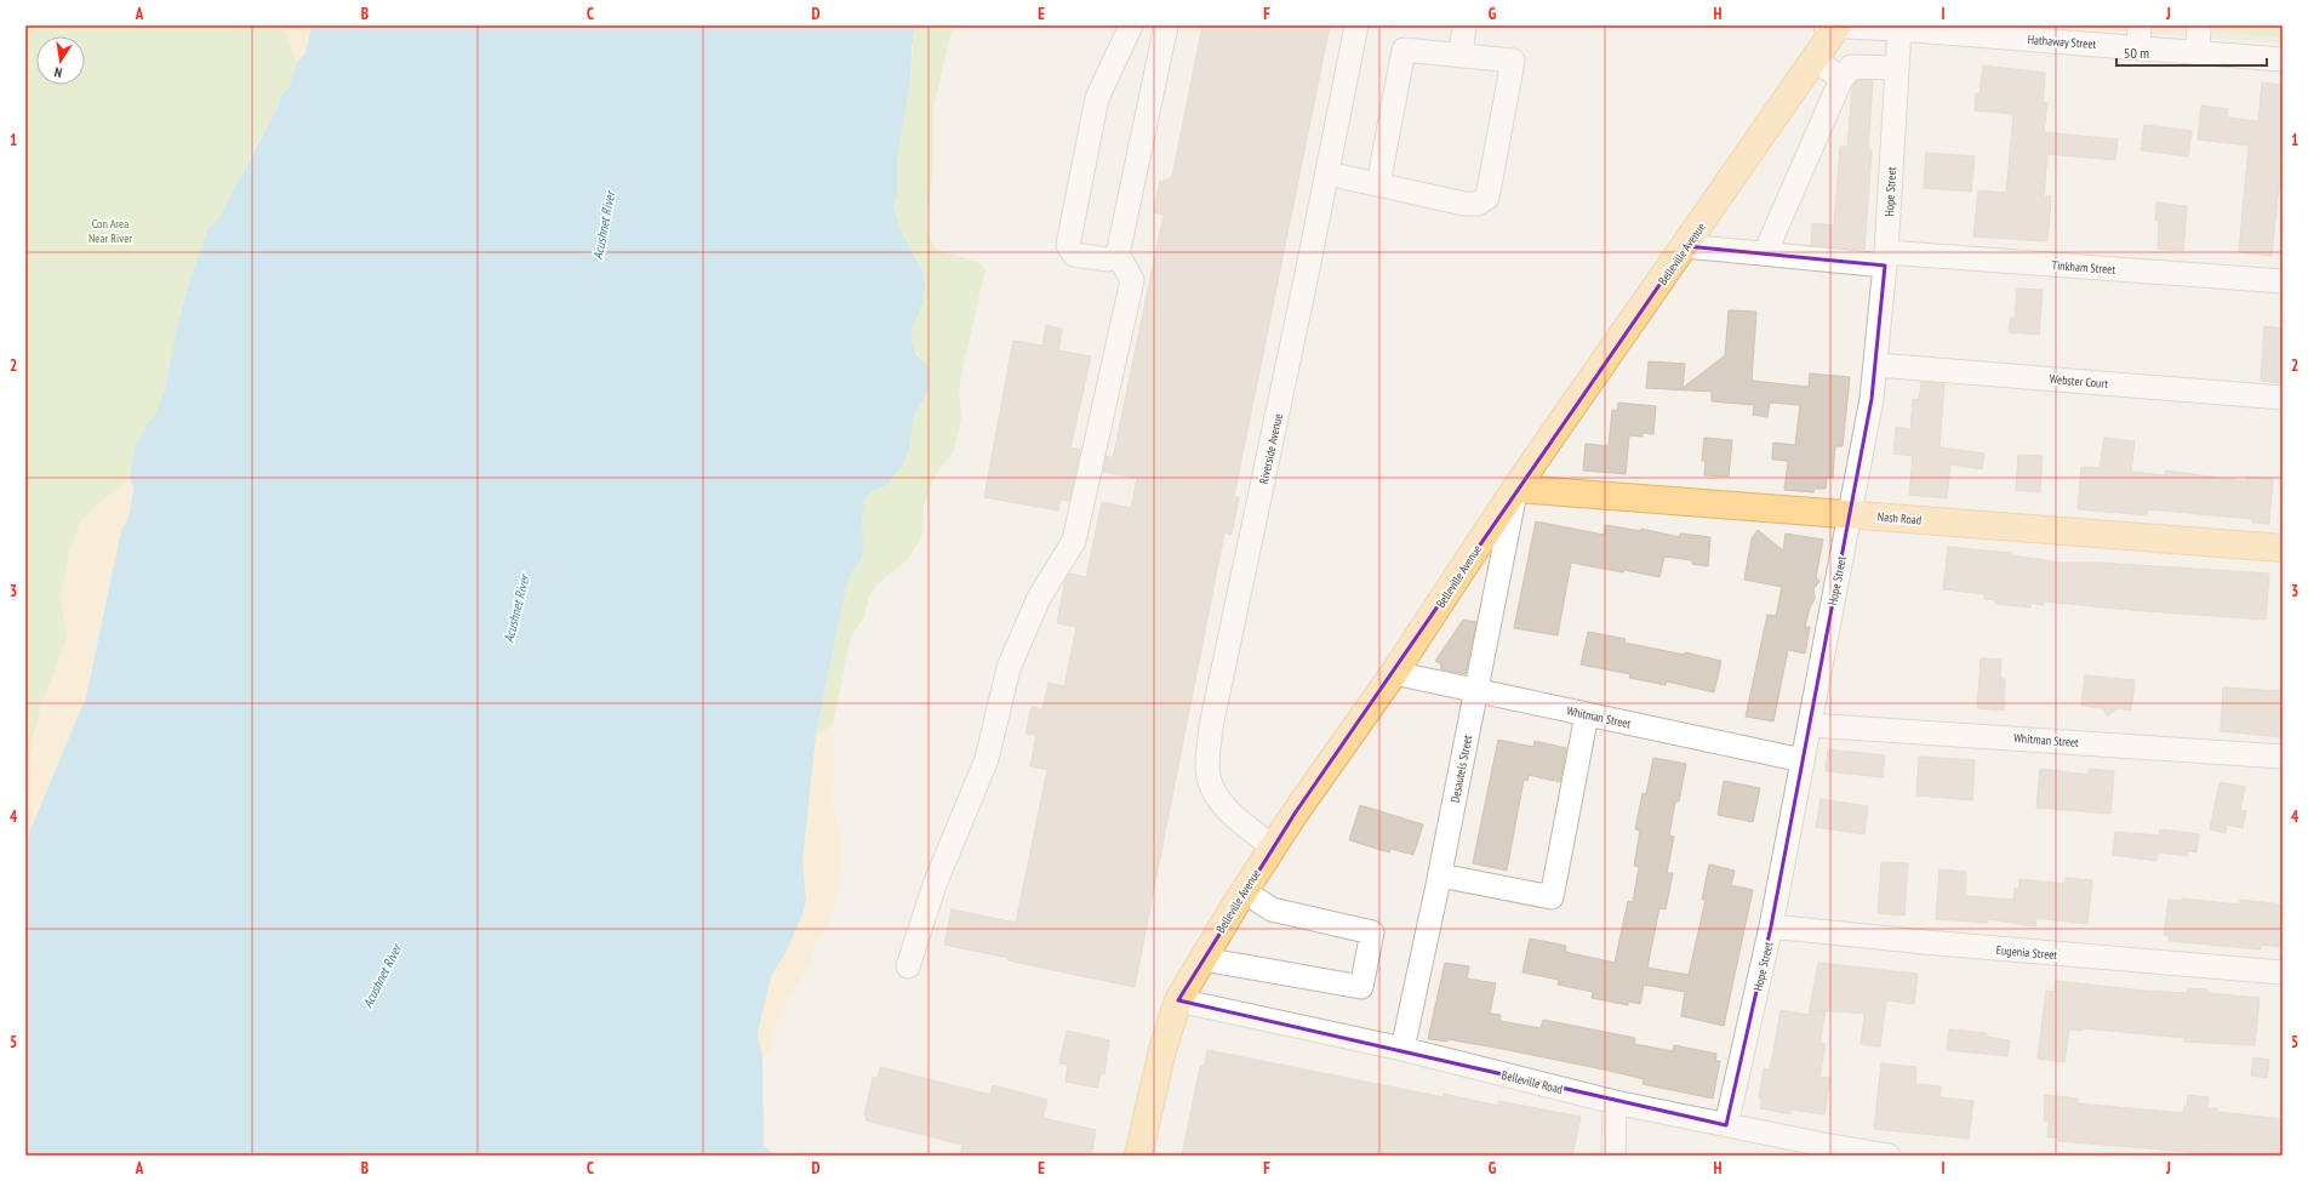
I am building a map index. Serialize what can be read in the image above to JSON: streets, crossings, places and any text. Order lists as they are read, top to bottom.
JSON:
{
  "streets": {
    "main road": ["Belleville Avenue", "Nash Road"],
    "street": [
      "Hathaway Street",
      "Hope Street",
      "Tinkham Street",
      "Webster Court",
      "Riverside Avenue",
      "Whitman Street",
      "Desautels Street",
      "Eugenia Street",
      "Belleville Road"
    ]
  },
  "crossings": [
    ["Hathaway Street", "Hope Street"],
    ["Hathaway Street", "Belleville Avenue"],
    ["Hope Street", "Tinkham Street"],
    ["Hope Street", "Webster Court"],
    ["Hope Street", "Nash Road"],
    ["Hope Street", "Whitman Street"],
    ["Hope Street", "Eugenia Street"],
    ["Hope Street", "Belleville Road"],
    ["Belleville Avenue", "Tinkham Street"],
    ["Belleville Avenue", "Riverside Avenue"],
    ["Belleville Avenue", "Nash Road"],
    ["Belleville Avenue", "Whitman Street"],
    ["Belleville Avenue", "Desautels Street"],
    ["Belleville Avenue", "Belleville Road"],
    ["Nash Road", "Desautels Street"],
    ["Whitman Street", "Desautels Street"],
    ["Desautels Street", "Belleville Road"]
  ],
  "water": ["Acushnet River"],
  "parks": ["Con Area Near River"],
  "scale_bar": "50 m",
  "north": "bottom",
  "grid": {
    "columns": [
      "A",
      "B",
      "C",
      "D",
      "E",
      "F",
      "G",
      "H",
      "I",
      "J"
    ],
    "rows": [
      "1",
      "2",
      "3",
      "4",
      "5"
    ]
  }
}
